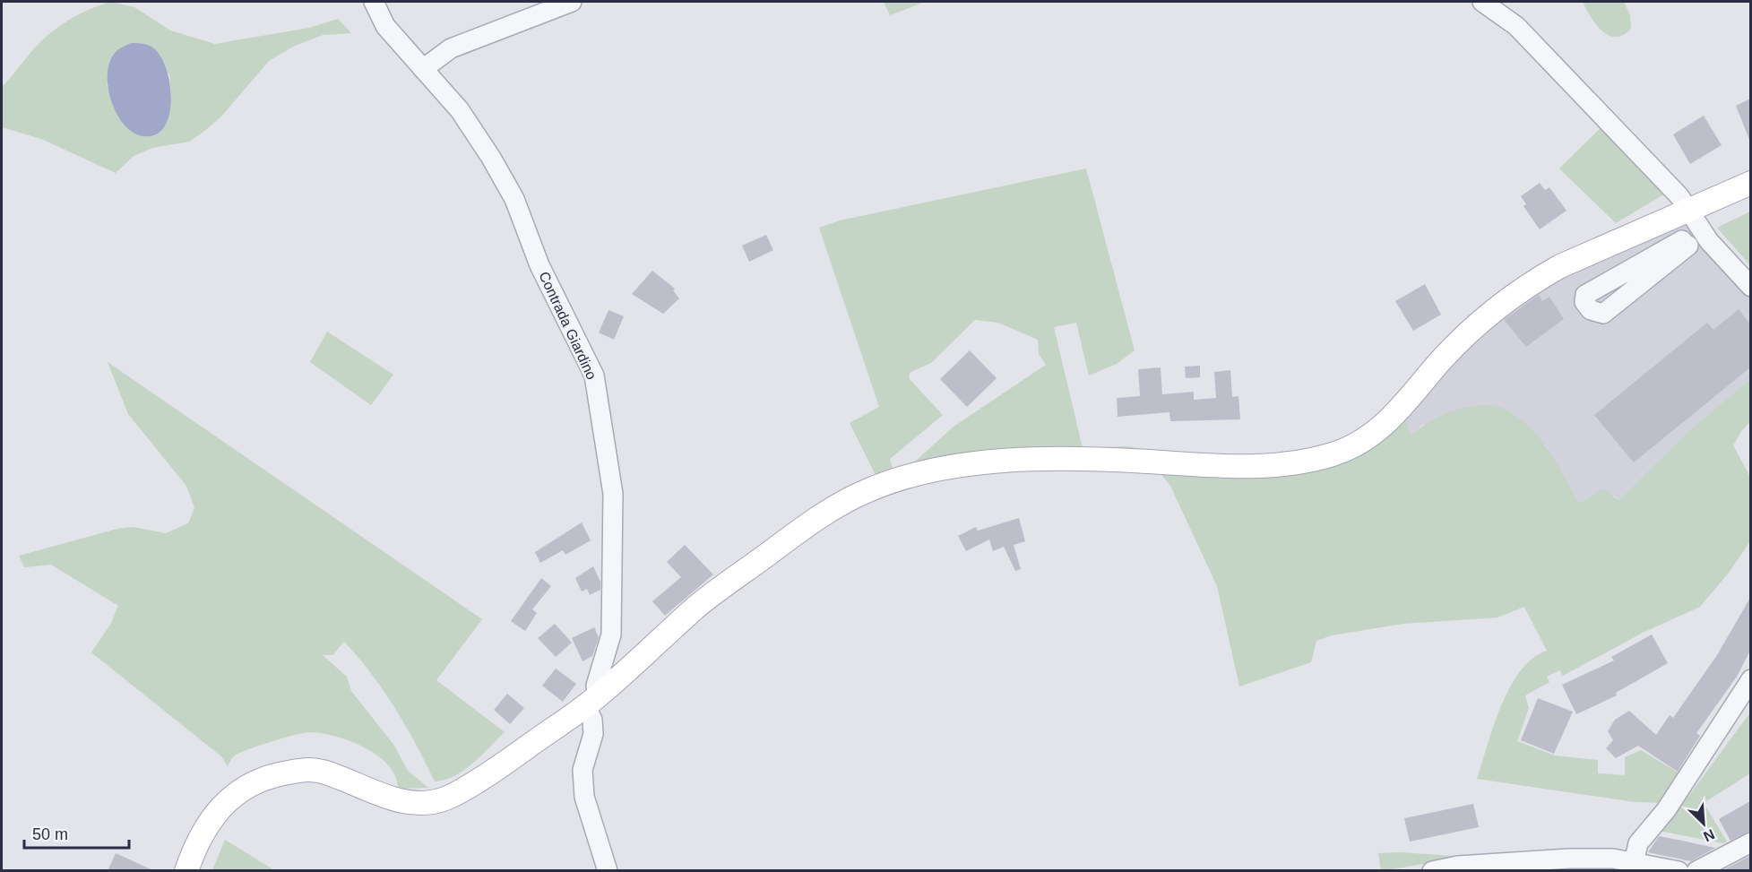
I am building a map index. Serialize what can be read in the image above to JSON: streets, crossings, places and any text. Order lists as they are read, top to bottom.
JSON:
{
  "streets": {
    "street": ["Contrada Giardino"]
  },
  "scale_bar": "50 m",
  "north": "bottom right"
}
